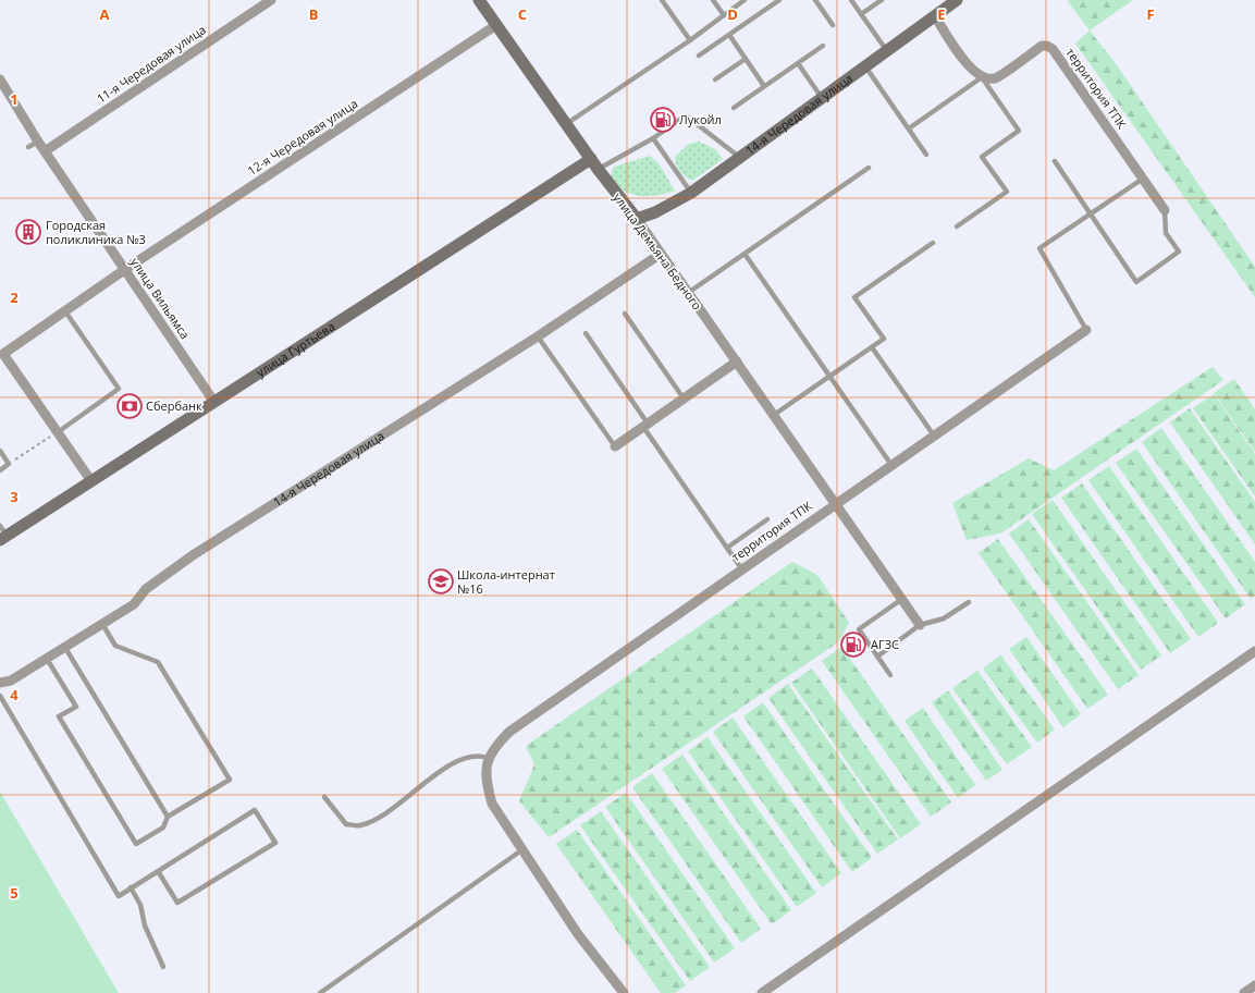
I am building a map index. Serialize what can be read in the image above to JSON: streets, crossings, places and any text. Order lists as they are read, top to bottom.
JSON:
{
  "streets": {
    "main road": ["14-я Чередовая улица", "улица Демьяна Бедного", "улица Гуртьева"],
    "street": [
      "11-я Чередовая улица",
      "территория ТПК",
      "12-я Чередовая улица",
      "улица Вильямса"
    ]
  },
  "crossings": [
    ["11-я Чередовая улица", "улица Вильямса"],
    ["территория ТПК", "улица Демьяна Бедного"],
    ["14-я Чередовая улица", "улица Демьяна Бедного"],
    ["12-я Чередовая улица", "улица Демьяна Бедного"],
    ["12-я Чередовая улица", "улица Вильямса"],
    ["улица Демьяна Бедного", "улица Гуртьева"],
    ["улица Вильямса", "улица Гуртьева"]
  ],
  "places": {
    "fuel station": ["Лукойл", "АГЗС"],
    "building": ["Городская поликлиника №3"],
    "bank": ["Сбербанк"],
    "school or university": ["Школа-интернат №16"]
  },
  "grid": {
    "columns": [
      "A",
      "B",
      "C",
      "D",
      "E",
      "F"
    ],
    "rows": [
      "1",
      "2",
      "3",
      "4",
      "5"
    ]
  }
}
